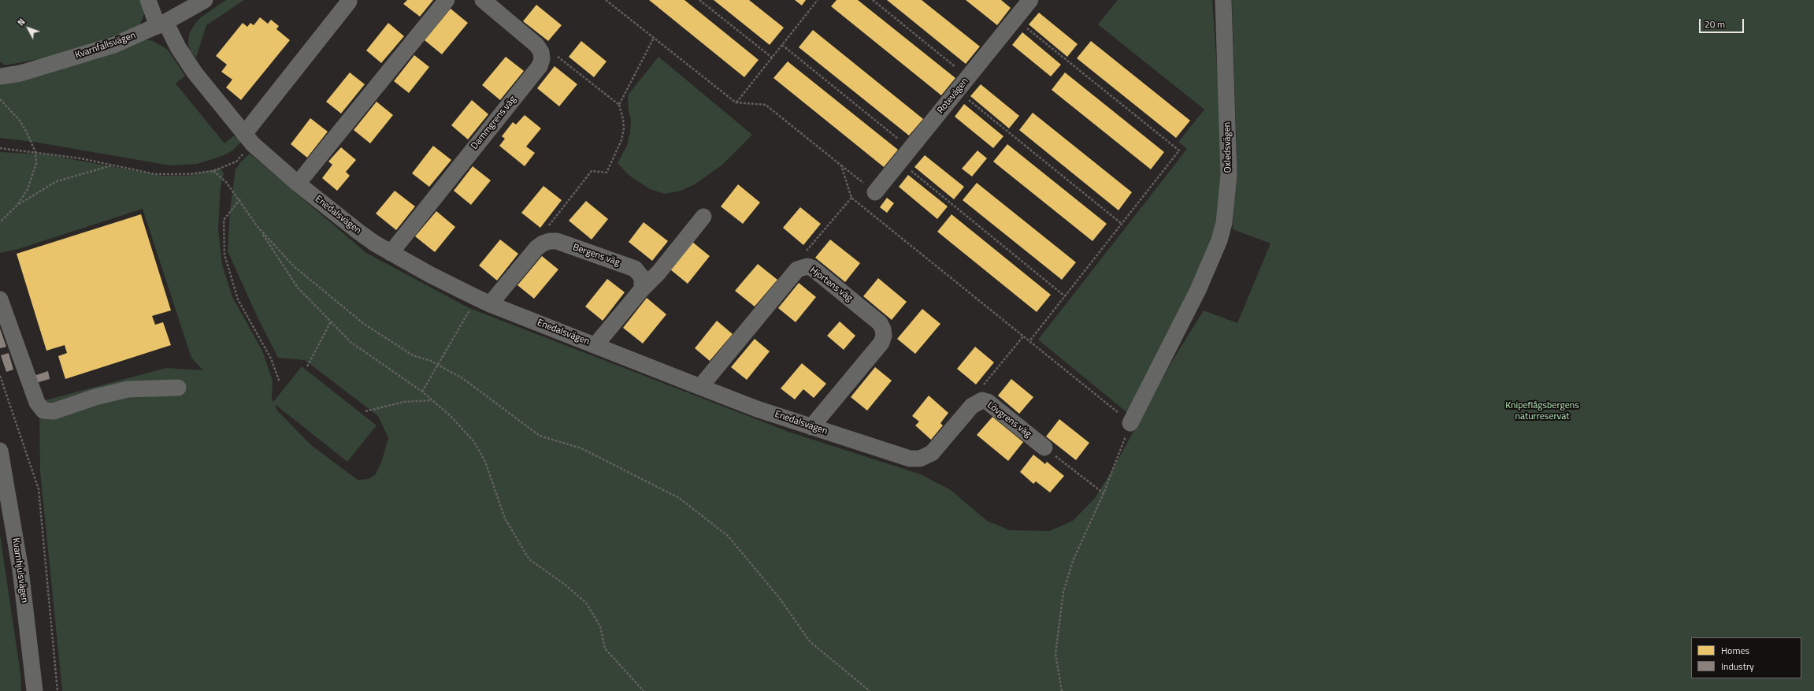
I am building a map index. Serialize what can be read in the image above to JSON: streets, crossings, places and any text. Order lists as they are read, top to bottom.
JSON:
{
  "streets": {
    "street": [
      "Kvarnfallsvägen",
      "Rotevägen",
      "Dammgrens väg",
      "Oxledsvägen",
      "Enedalsvägen",
      "Bergens väg",
      "Hjortens väg",
      "Lövgrens väg",
      "Kvarnhjulsvägen"
    ]
  },
  "crossings": [
    ["Kvarnfallsvägen", "Enedalsvägen"],
    ["Dammgrens väg", "Enedalsvägen"],
    ["Enedalsvägen", "Hjortens väg"],
    ["Enedalsvägen", "Lövgrens väg"]
  ],
  "parks": ["Knipeflågsbergens naturreservat"],
  "legend": ["Homes", "Industry"],
  "scale_bar": "20 m",
  "north": "top left"
}
